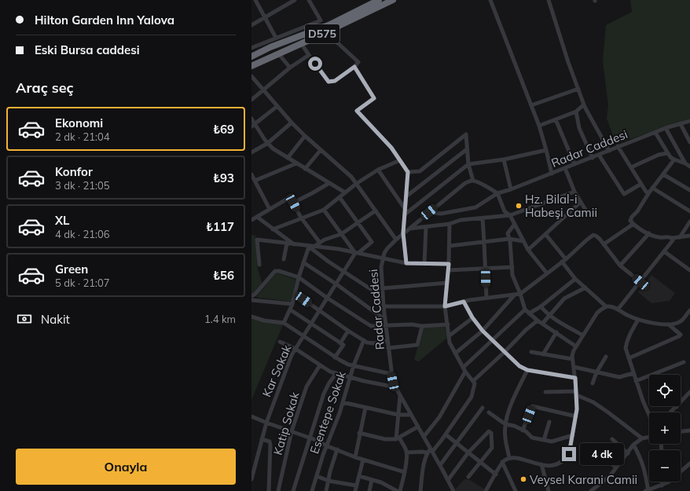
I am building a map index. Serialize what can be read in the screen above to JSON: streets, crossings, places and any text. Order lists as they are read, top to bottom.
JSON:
{
  "streets": {
    "highway": ["D575"],
    "street": [
      "Radar Caddesi",
      "Kar Sokak",
      "Esentepe Sokak",
      "Katip Sokak"
    ]
  },
  "places": ["Hz. Bilal-i Habeşi Camii", "Veysel Karani Camii"],
  "page": {
    "banner": ["Hilton Garden Inn Yalova", "Eski Bursa caddesi"],
    "heading": "Araç seç",
    "list": [
      {
        "name": "Ekonomi",
        "note": "2 dk · 21:04",
        "value": "₺69"
      },
      {
        "name": "Konfor",
        "note": "3 dk · 21:05",
        "value": "₺93"
      },
      {
        "name": "XL",
        "note": "4 dk · 21:06",
        "value": "₺117"
      },
      {
        "name": "Green",
        "note": "5 dk · 21:07",
        "value": "₺56"
      }
    ],
    "pay": ["Nakit", "1.4 km"],
    "map_buttons": ["+", "−"],
    "buttons": "Onayla",
    "bubble": "4 dk"
  }
}
